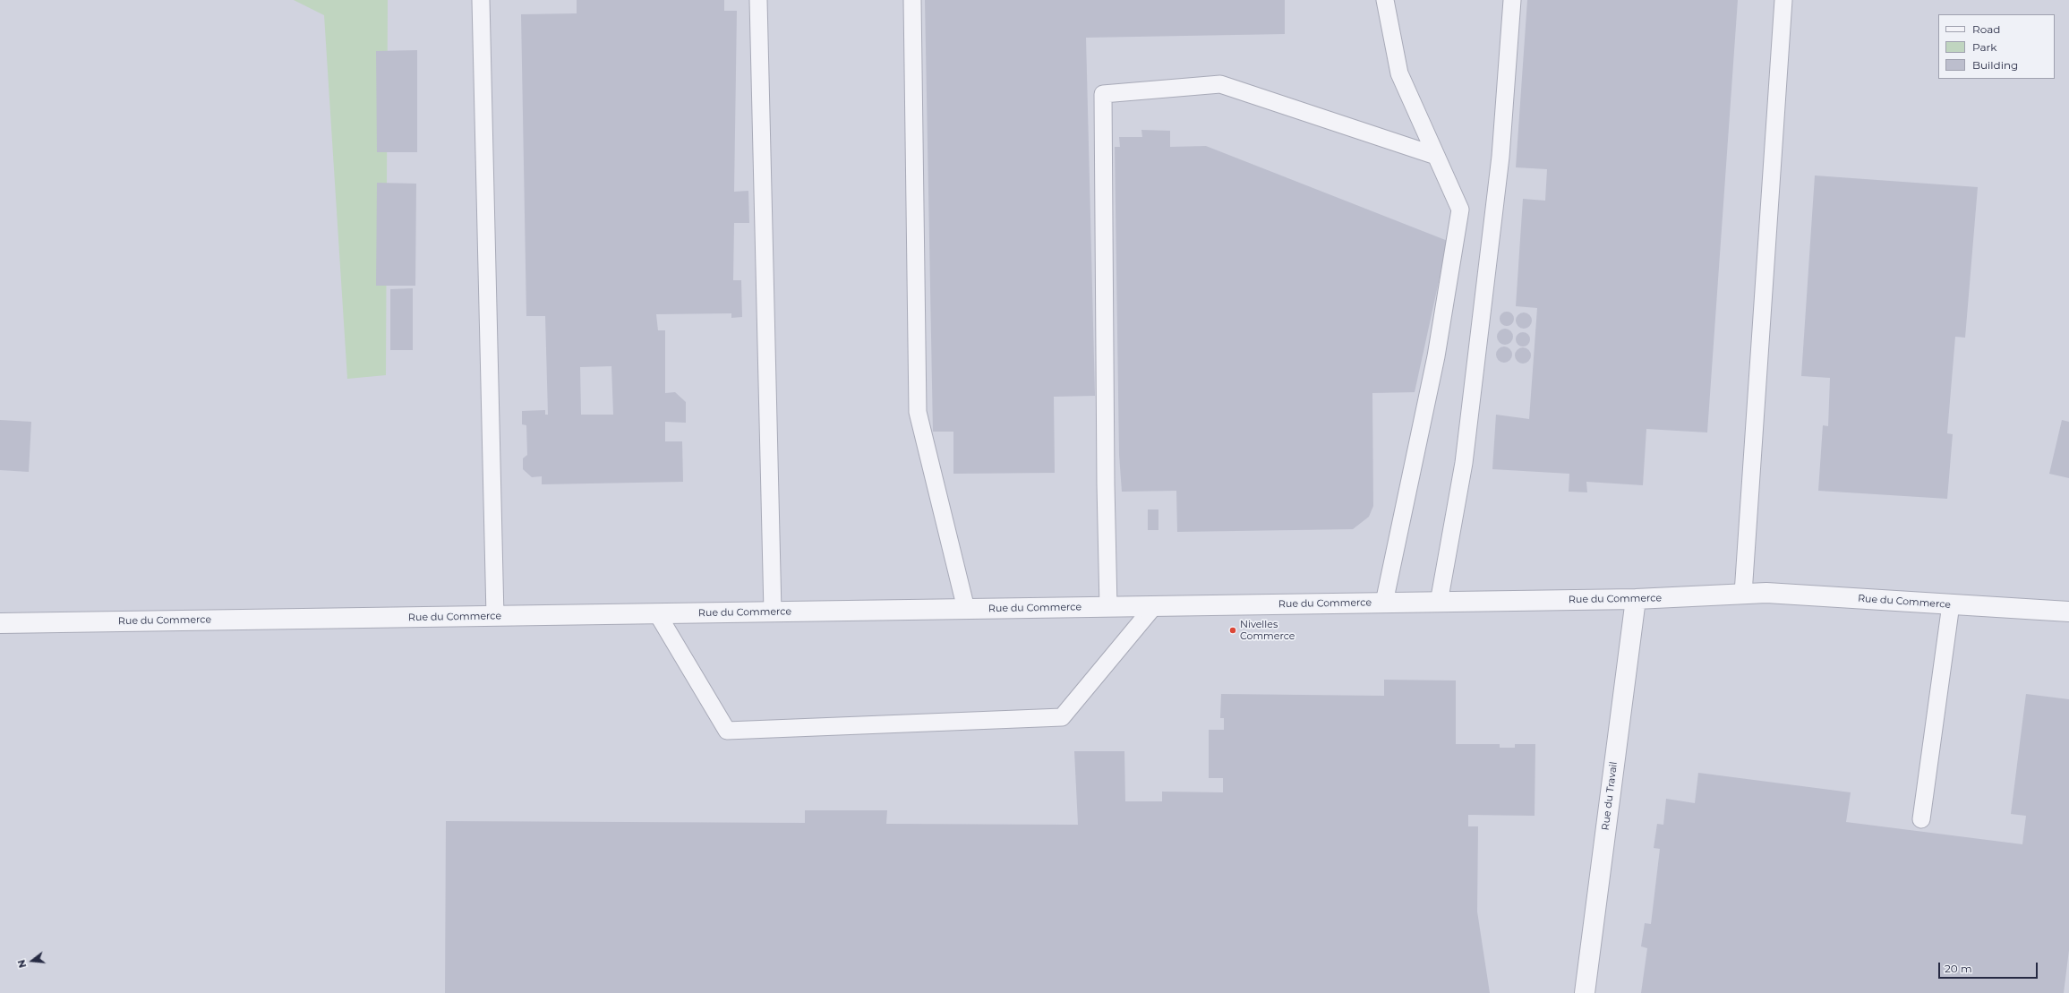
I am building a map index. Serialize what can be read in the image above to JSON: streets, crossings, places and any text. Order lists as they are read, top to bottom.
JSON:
{
  "streets": {
    "street": ["Rue du Commerce", "Rue du Travail"]
  },
  "crossings": [
    ["Rue du Commerce", "Rue du Travail"]
  ],
  "places": ["Nivelles Commerce"],
  "legend": ["Road", "Park", "Building"],
  "scale_bar": "20 m",
  "north": "left"
}
